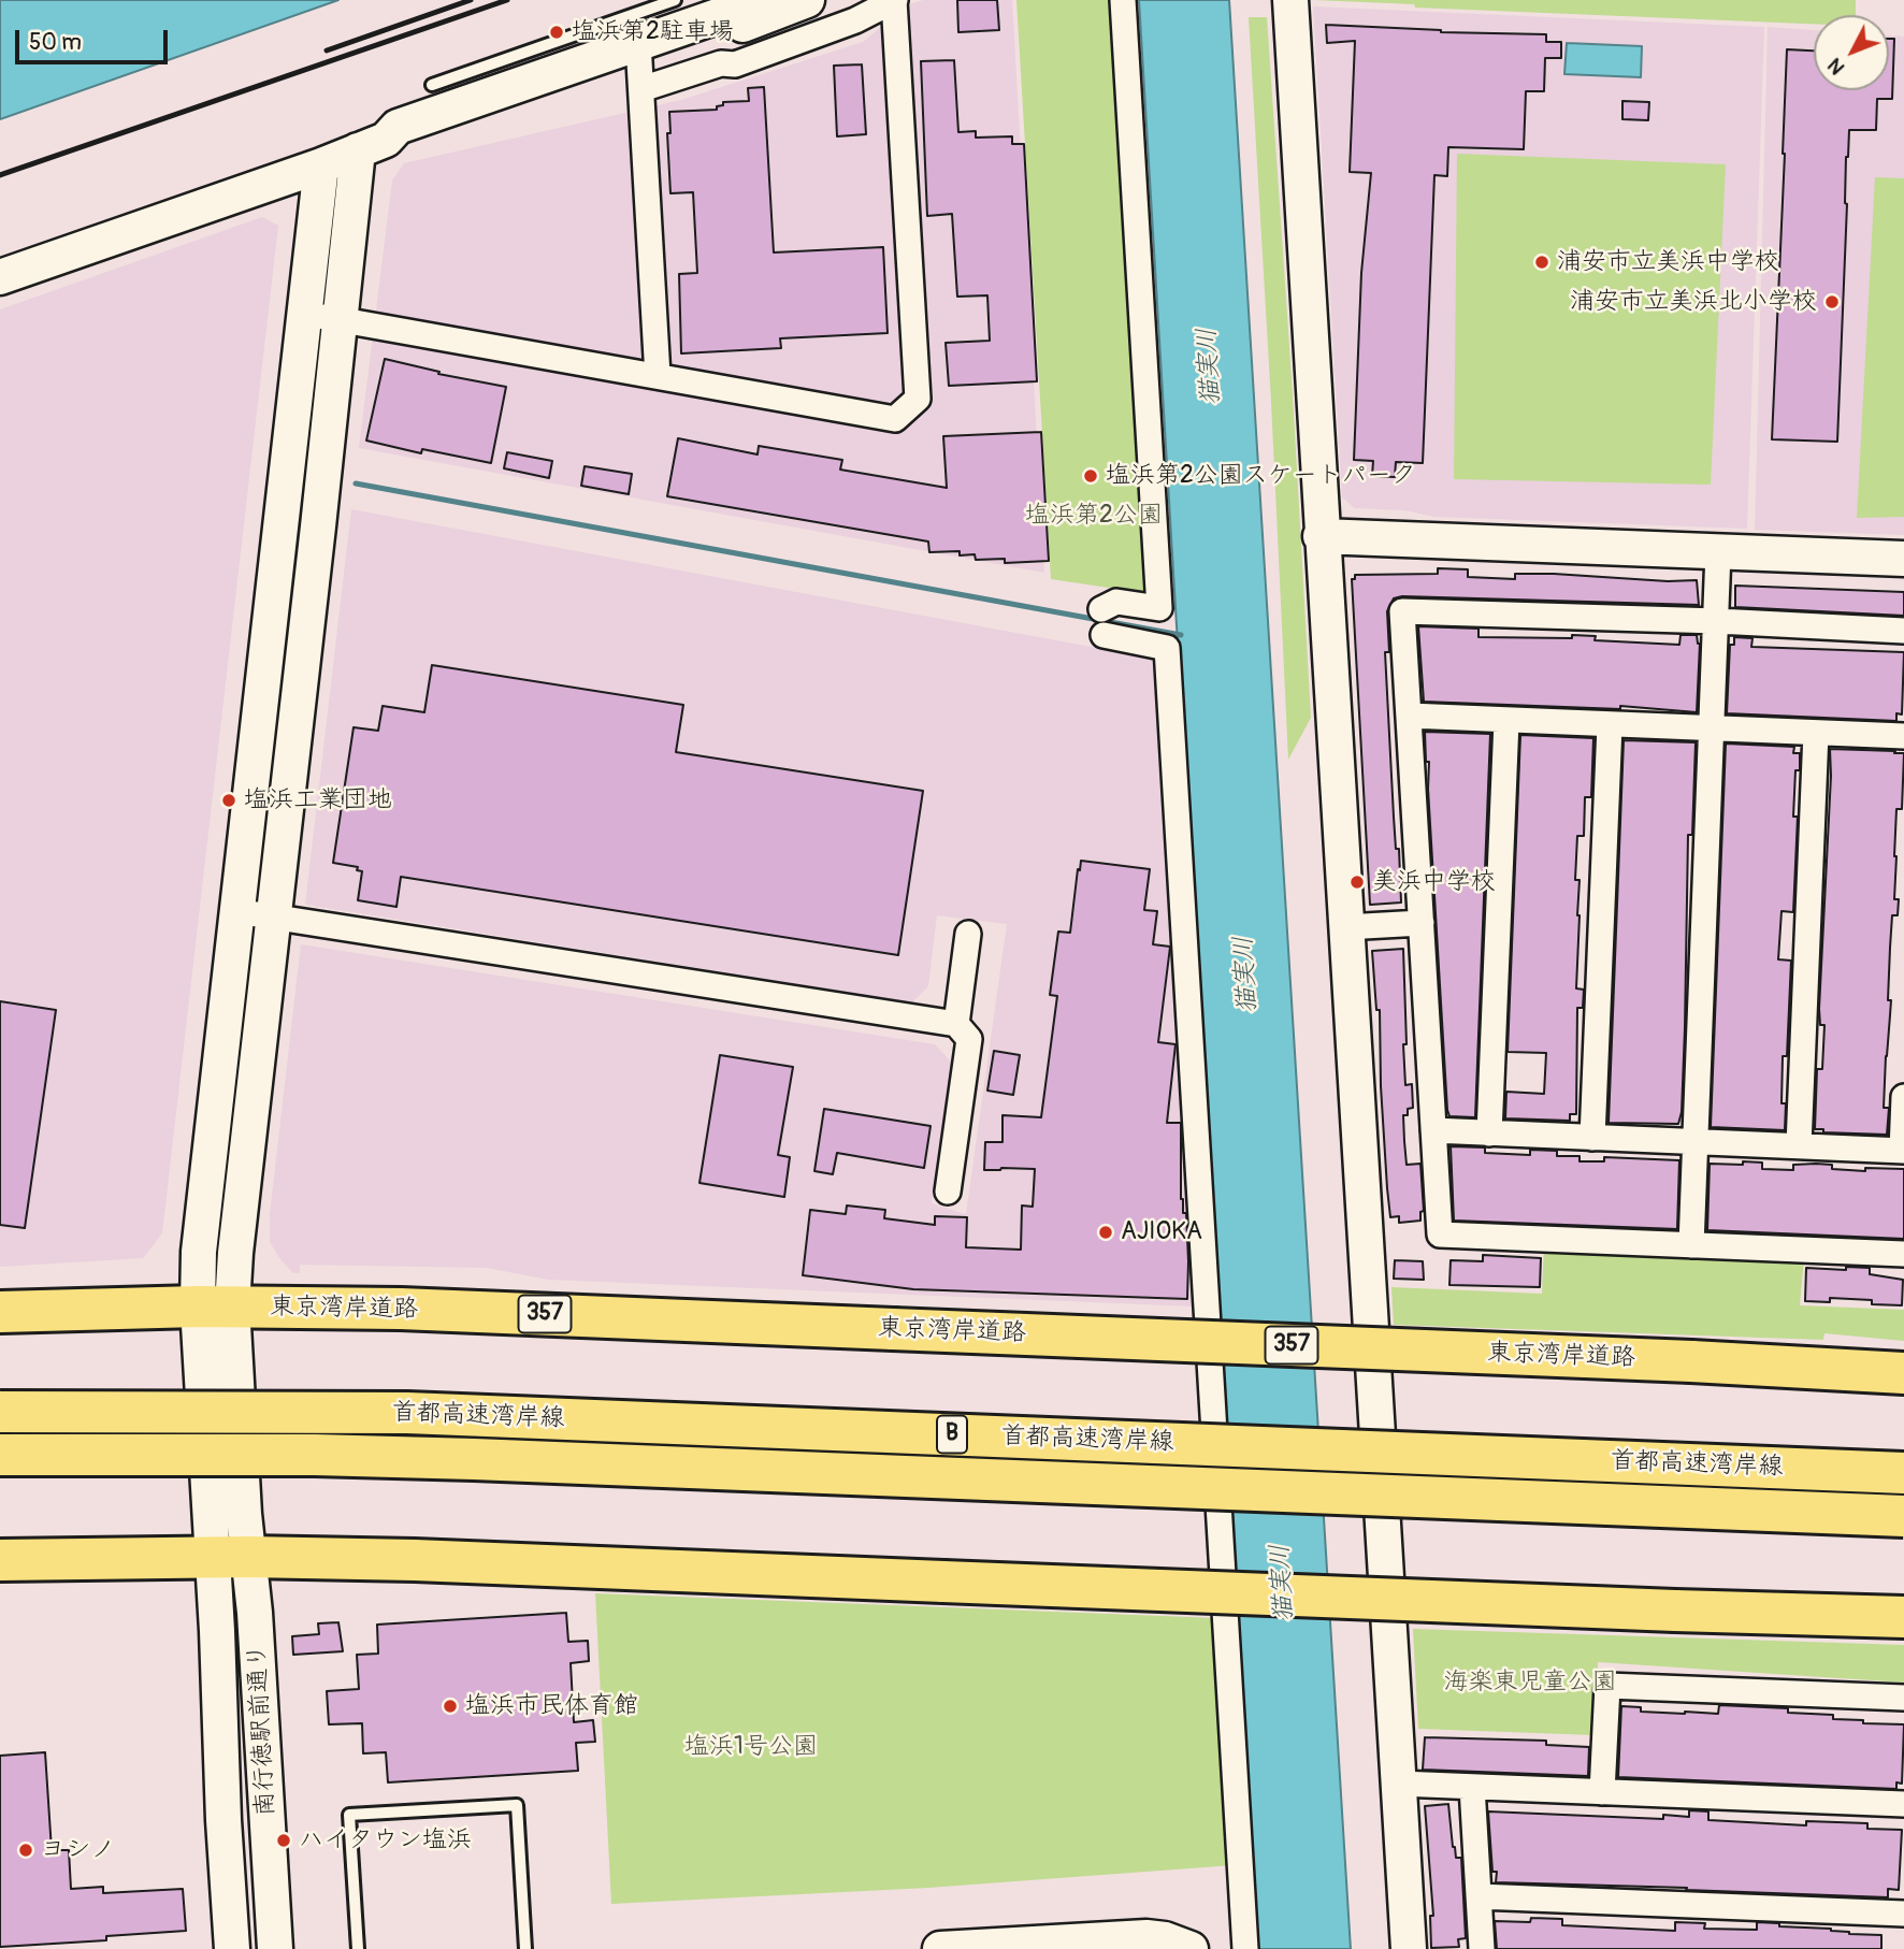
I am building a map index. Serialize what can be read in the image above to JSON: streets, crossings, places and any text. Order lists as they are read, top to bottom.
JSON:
{
  "streets": {
    "highway": [
      "東京湾岸道路",
      "357",
      "首都高速湾岸線",
      "B"
    ],
    "street": ["南行徳駅前通り"]
  },
  "water": ["猫実川"],
  "parks": ["塩浜第2公園", "海楽東児童公園", "塩浜1号公園"],
  "places": [
    "塩浜第2駐車場",
    "浦安市立美浜中学校",
    "浦安市立美浜北小学校",
    "塩浜第2公園スケートパーク",
    "塩浜工業団地",
    "美浜中学校",
    "AJIOKA",
    "塩浜市民体育館",
    "ハイタウン塩浜",
    "ヨシノ"
  ],
  "scale_bar": "50 m",
  "north": "bottom left"
}
